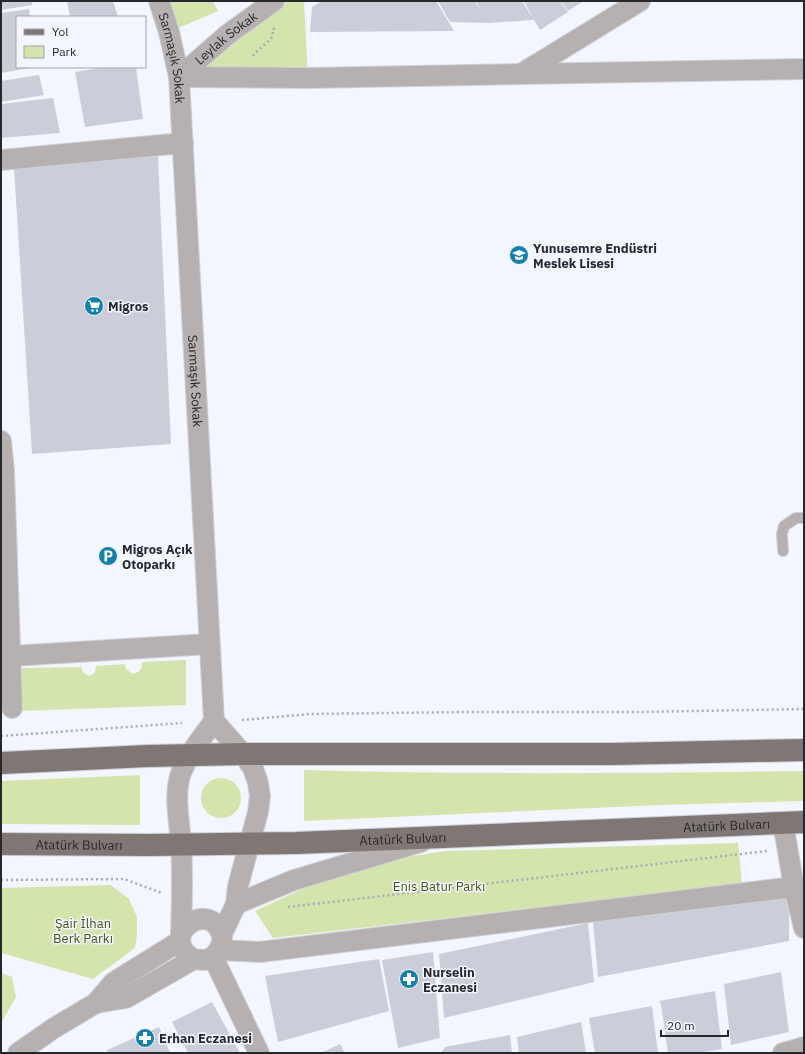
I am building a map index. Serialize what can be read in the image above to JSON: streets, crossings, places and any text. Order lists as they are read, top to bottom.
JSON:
{
  "streets": {
    "main road": ["Atatürk Bulvarı"],
    "street": ["Leylak Sokak", "Sarmaşık Sokak"]
  },
  "crossings": [
    ["Leylak Sokak", "Sarmaşık Sokak"]
  ],
  "parks": ["Enis Batur Parkı", "Şair İlhan Berk Parkı"],
  "places": {
    "school or university": ["Yunusemre Endüstri Meslek Lisesi"],
    "supermarket": ["Migros"],
    "parking": ["Migros Açık Otoparkı"],
    "pharmacy": ["Nurselin Eczanesi", "Erhan Eczanesi"]
  },
  "legend": ["Yol", "Park"],
  "scale_bar": "20 m"
}
